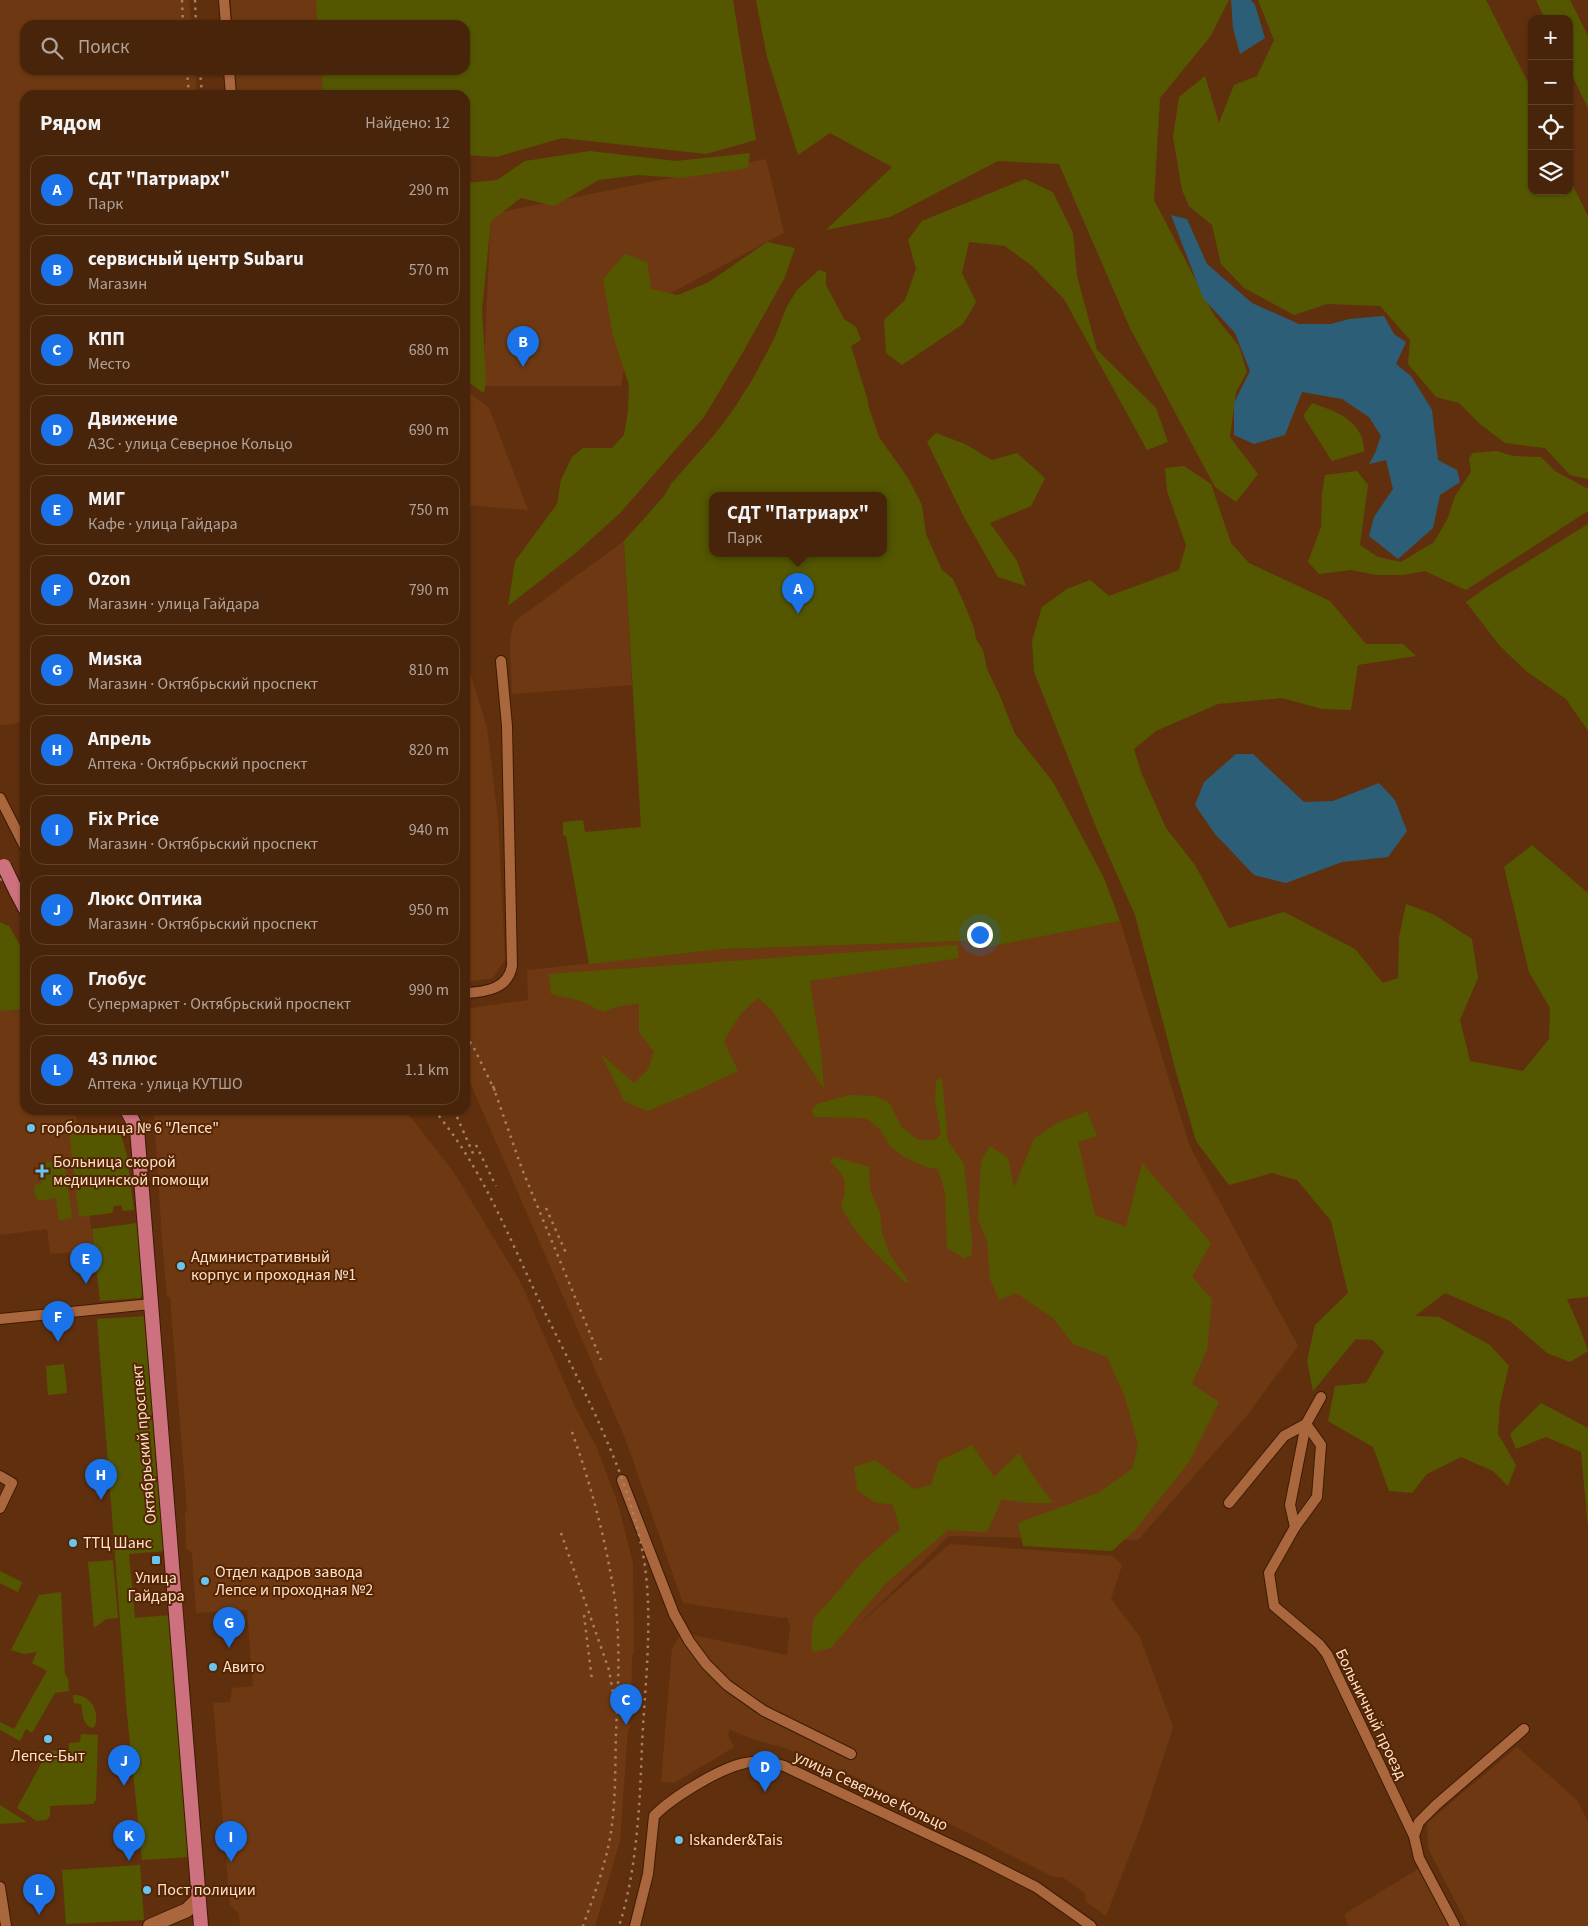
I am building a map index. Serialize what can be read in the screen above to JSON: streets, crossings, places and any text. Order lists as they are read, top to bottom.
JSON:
{
  "streets": {
    "main road": ["Октябрьский проспект"],
    "street": ["Больничный проезд", "улица Северное Кольцо"]
  },
  "places": {
    "other": [
      "горбольница № 6 \"Лепсе\"",
      "Административный корпус и проходная №1",
      "ТТЦ Шанс",
      "Отдел кадров завода Лепсе и проходная №2",
      "Авито",
      "Лепсе-Быт",
      "Iskander&Tais",
      "Пост полиции"
    ],
    "health": ["Больница скорой медицинской помощи"],
    "transit": ["Улица Гайдара"]
  },
  "page": {
    "map_buttons": ["+", "−"],
    "search": "Поиск",
    "heading": ["Рядом", "Найдено: 12"],
    "list": [
      {
        "mark": "A",
        "name": "СДТ \"Патриарх\"",
        "note": "Парк",
        "value": "290 m"
      },
      {
        "mark": "B",
        "name": "сервисный центр Subaru",
        "note": "Магазин",
        "value": "570 m"
      },
      {
        "mark": "C",
        "name": "КПП",
        "note": "Место",
        "value": "680 m"
      },
      {
        "mark": "D",
        "name": "Движение",
        "note": "АЗС · улица Северное Кольцо",
        "value": "690 m"
      },
      {
        "mark": "E",
        "name": "МИГ",
        "note": "Кафе · улица Гайдара",
        "value": "750 m"
      },
      {
        "mark": "F",
        "name": "Ozon",
        "note": "Магазин · улица Гайдара",
        "value": "790 m"
      },
      {
        "mark": "G",
        "name": "Миsка",
        "note": "Магазин · Октябрьский проспект",
        "value": "810 m"
      },
      {
        "mark": "H",
        "name": "Апрель",
        "note": "Аптека · Октябрьский проспект",
        "value": "820 m"
      },
      {
        "mark": "I",
        "name": "Fix Price",
        "note": "Магазин · Октябрьский проспект",
        "value": "940 m"
      },
      {
        "mark": "J",
        "name": "Люкс Оптика",
        "note": "Магазин · Октябрьский проспект",
        "value": "950 m"
      },
      {
        "mark": "K",
        "name": "Глобус",
        "note": "Супермаркет · Октябрьский проспект",
        "value": "990 m"
      },
      {
        "mark": "L",
        "name": "43 плюс",
        "note": "Аптека · улица КУТШО",
        "value": "1.1 km"
      }
    ],
    "pins": [
      "B",
      "A",
      "E",
      "F",
      "H",
      "G",
      "C",
      "J",
      "D",
      "K",
      "I",
      "L"
    ],
    "popup": ["СДТ \"Патриарх\"", "Парк"]
  }
}
